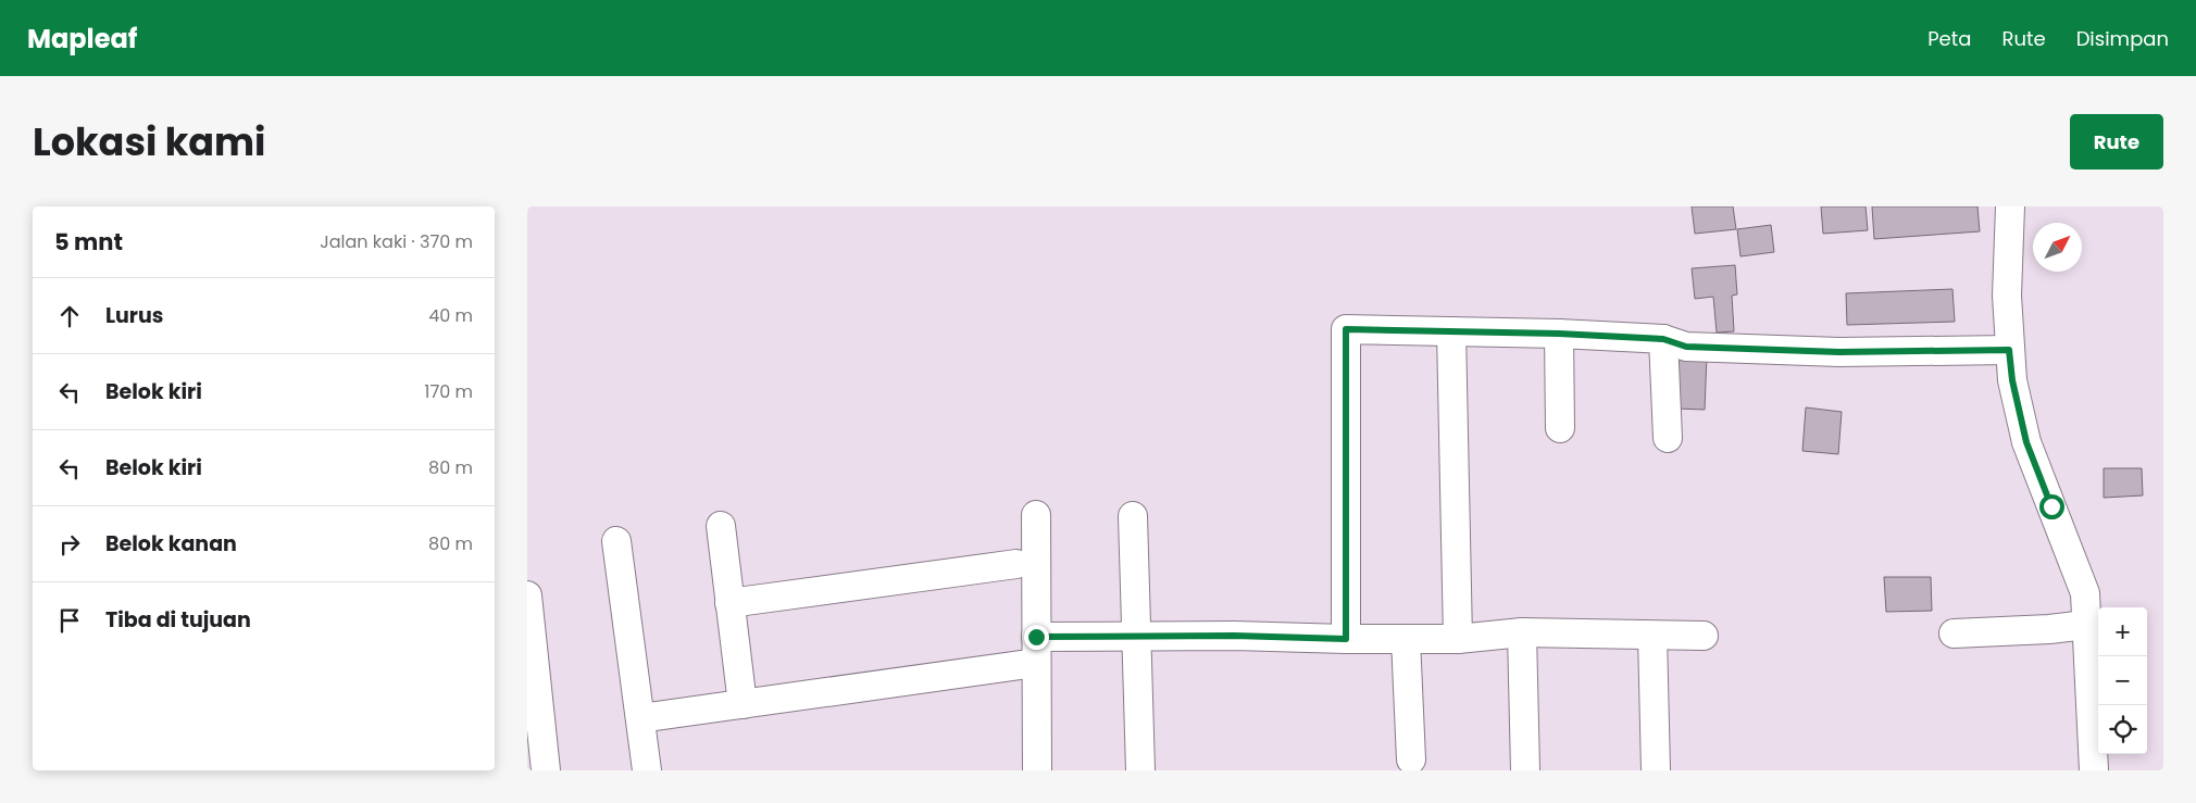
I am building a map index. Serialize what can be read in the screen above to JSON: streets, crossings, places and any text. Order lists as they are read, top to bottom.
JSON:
{
  "north": "top right",
  "page": {
    "header": "Mapleaf",
    "nav": ["Peta", "Rute", "Disimpan"],
    "title": "Lokasi kami",
    "buttons": "Rute",
    "heading": ["5 mnt", "Jalan kaki · 370 m"],
    "list": [
      ["Lurus", "40 m"],
      ["Belok kiri", "170 m"],
      ["Belok kiri", "80 m"],
      ["Belok kanan", "80 m"],
      "Tiba di tujuan"
    ],
    "map_buttons": ["+", "−"]
  }
}
